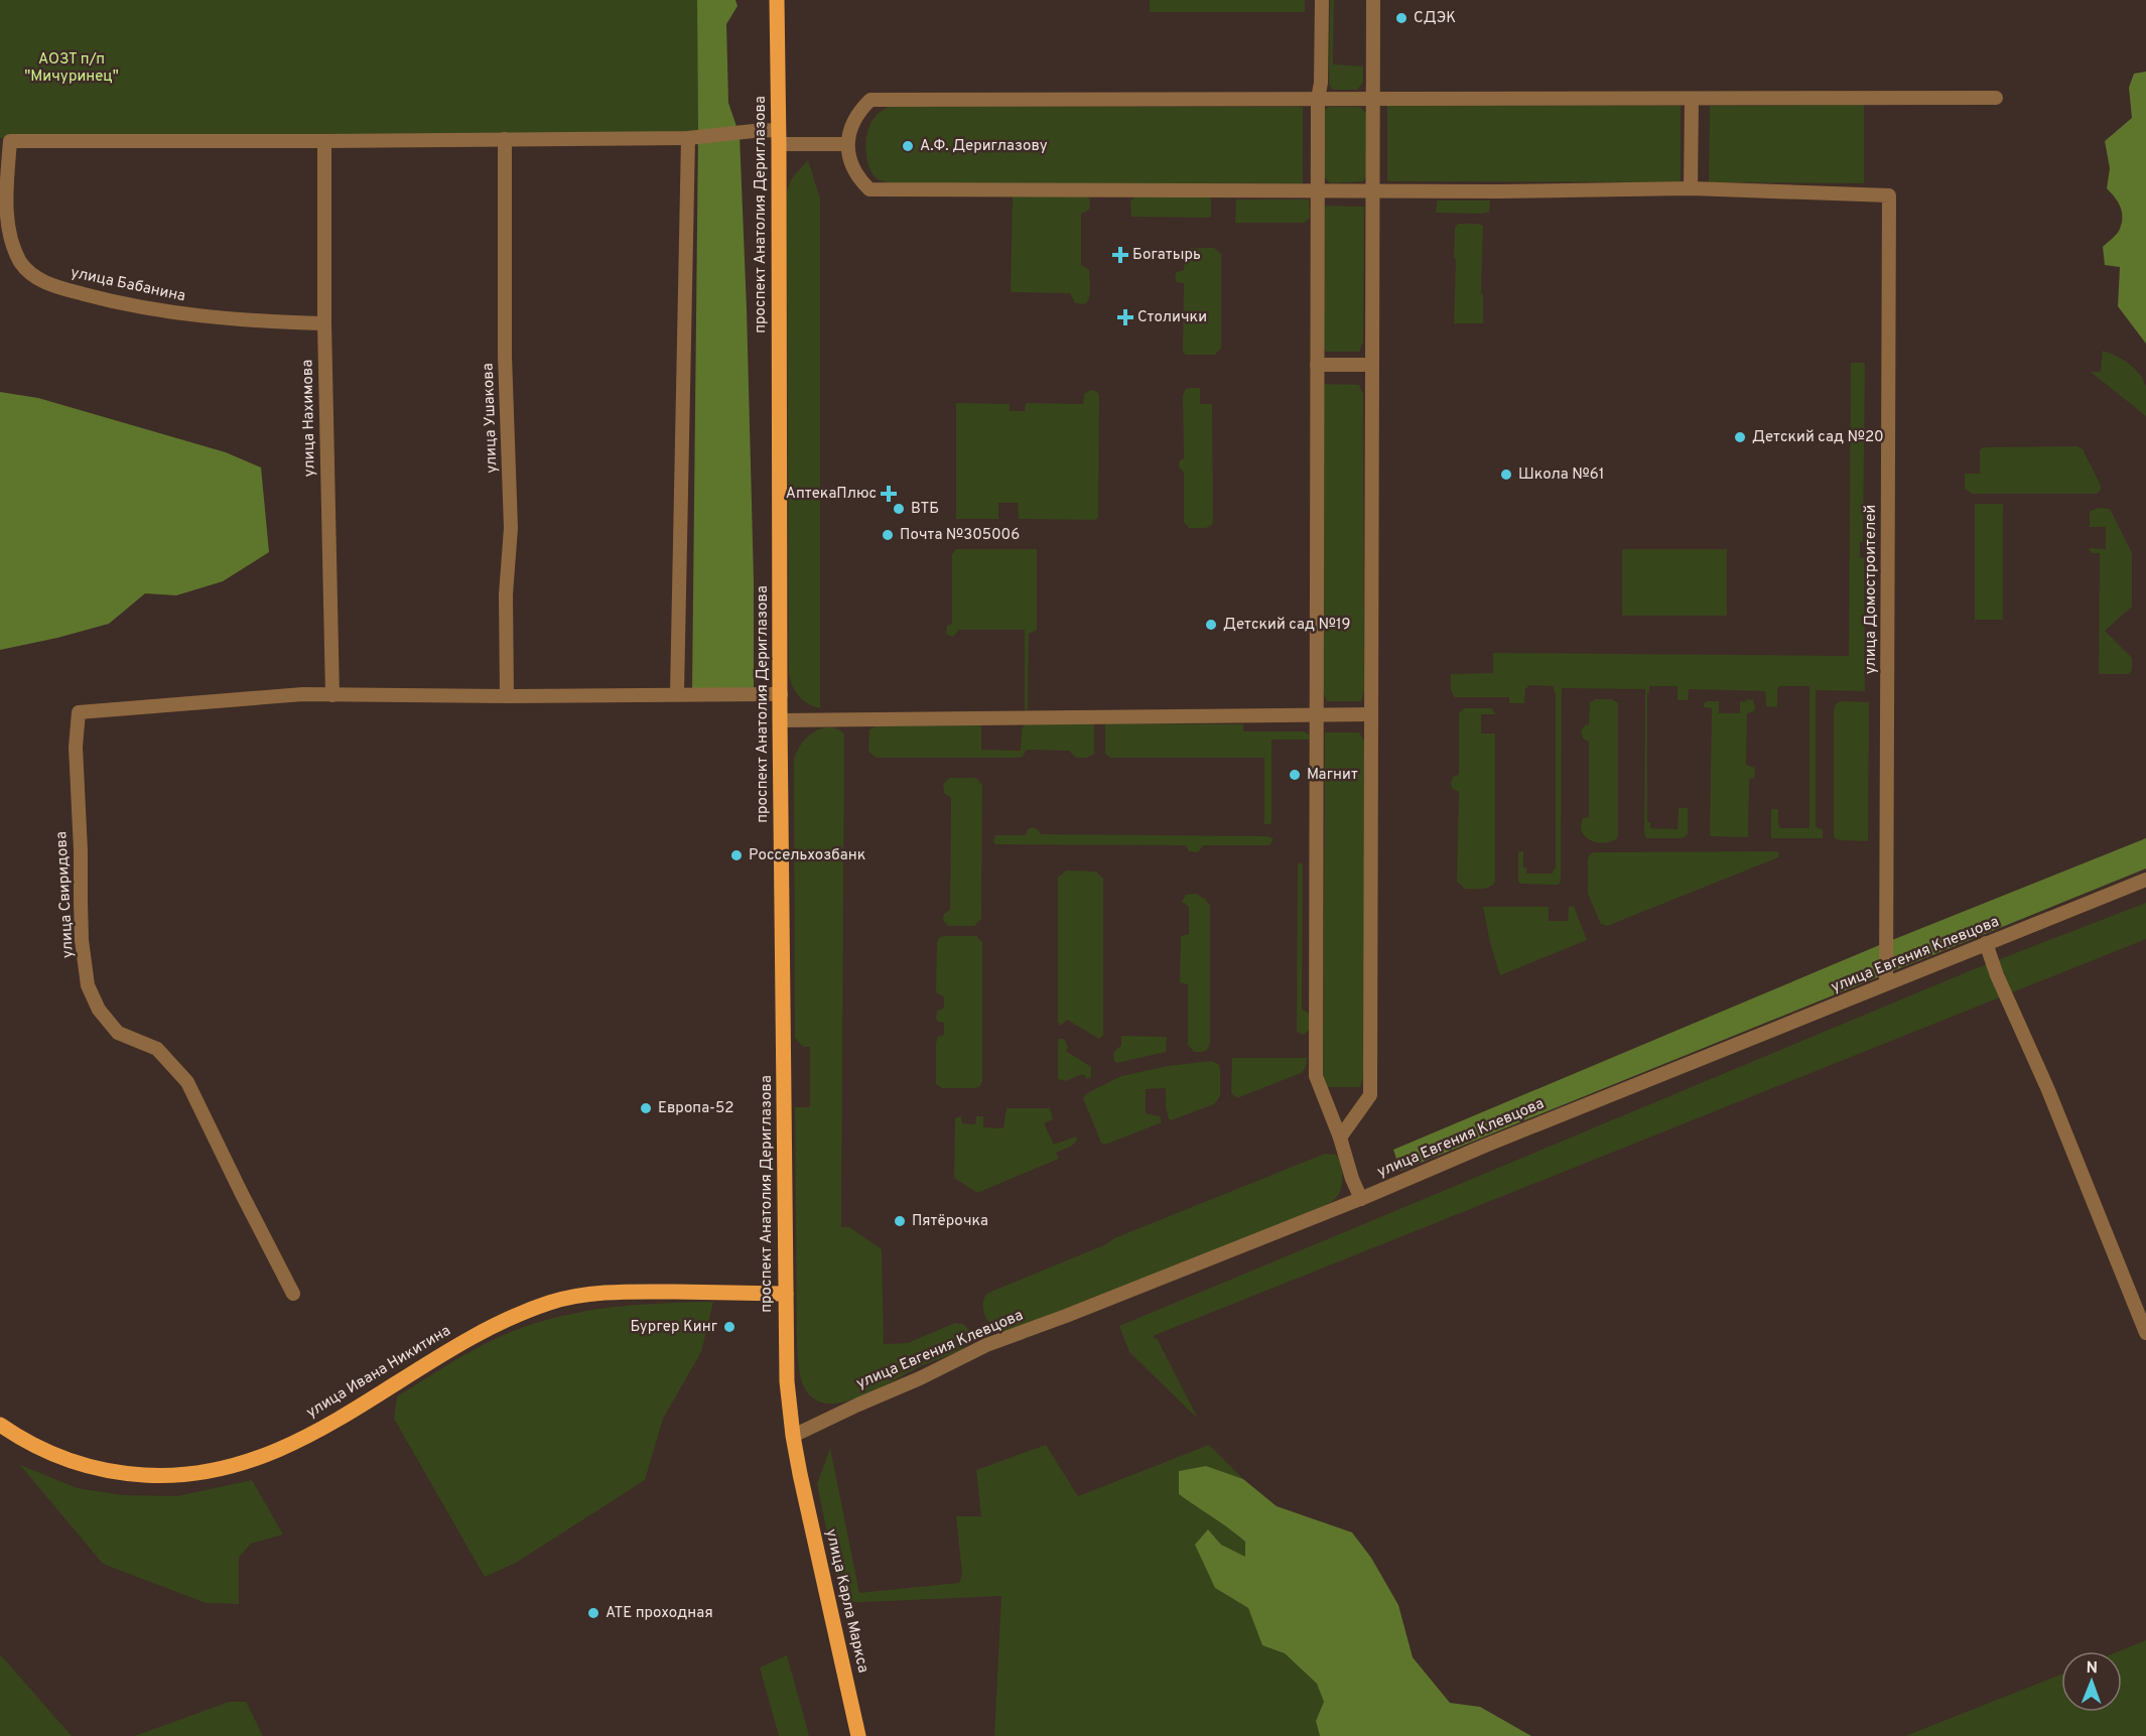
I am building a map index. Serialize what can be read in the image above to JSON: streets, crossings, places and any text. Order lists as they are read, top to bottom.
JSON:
{
  "streets": {
    "main road": ["проспект Анатолия Дериглазова", "улица Ивана Никитина", "улица Карла Маркса"],
    "street": [
      "улица Бабанина",
      "улица Нахимова",
      "улица Ушакова",
      "улица Домостроителей",
      "улица Свиридова",
      "улица Евгения Клевцова"
    ]
  },
  "crossings": [
    ["проспект Анатолия Дериглазова", "улица Евгения Клевцова"],
    ["проспект Анатолия Дериглазова", "улица Ивана Никитина"],
    ["проспект Анатолия Дериглазова", "улица Карла Маркса"],
    ["улица Бабанина", "улица Нахимова"],
    ["улица Нахимова", "улица Свиридова"],
    ["улица Домостроителей", "улица Евгения Клевцова"],
    ["улица Евгения Клевцова", "улица Карла Маркса"]
  ],
  "parks": ["АОЗТ п/п \"Мичуринец\""],
  "places": {
    "other": [
      "СДЭК",
      "А.Ф. Дериглазову",
      "Детский сад №20",
      "Школа №61",
      "ВТБ",
      "Почта №305006",
      "Детский сад №19",
      "Магнит",
      "Россельхозбанк",
      "Европа-52",
      "Пятёрочка",
      "Бургер Кинг",
      "АТЕ проходная"
    ],
    "health": ["Богатырь", "Столички", "АптекаПлюс"]
  },
  "north": "top"
}
